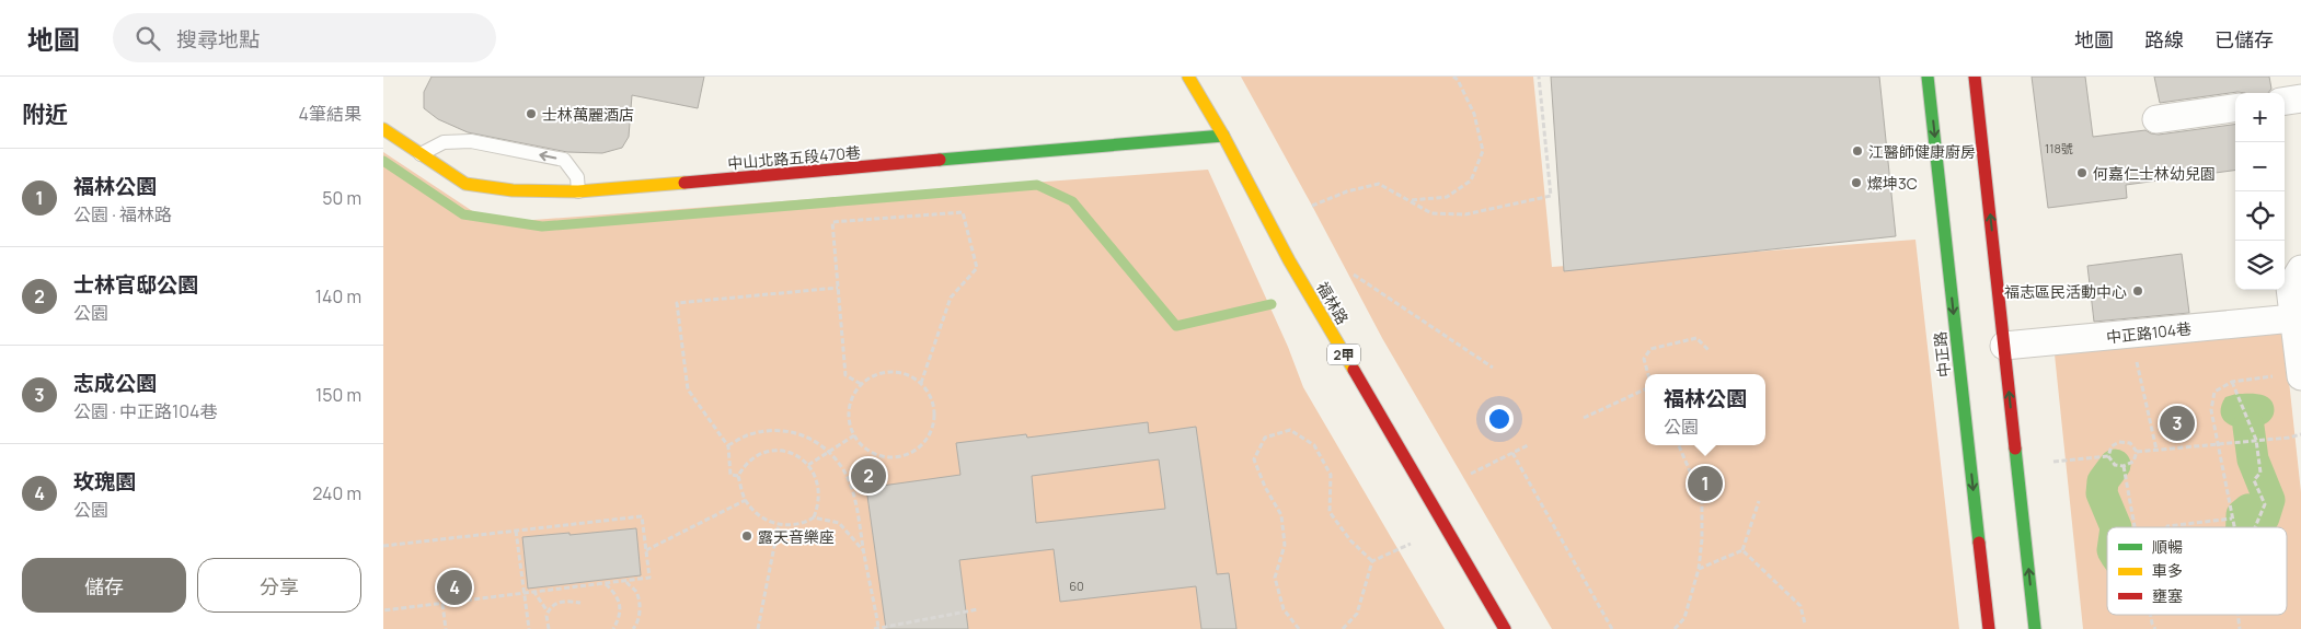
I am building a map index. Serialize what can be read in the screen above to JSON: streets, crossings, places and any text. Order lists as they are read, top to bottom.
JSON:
{
  "streets": {
    "main road": [
      "中山北路五段470巷",
      "福林路",
      "2甲",
      "中正路"
    ],
    "street": ["中正路104巷"]
  },
  "crossings": [
    ["中山北路五段470巷", "福林路"]
  ],
  "places": [
    "士林萬麗酒店",
    "江醫師健康廚房",
    "何嘉仁士林幼兒園",
    "燦坤3C",
    "福志區民活動中心",
    "露天音樂座"
  ],
  "house_numbers": ["118號", "60"],
  "legend": ["順暢", "車多", "壅塞"],
  "page": {
    "header": "地圖",
    "search": "搜尋地點",
    "nav": ["地圖", "路線", "已儲存"],
    "heading": ["附近", "4筆結果"],
    "map_buttons": ["+", "−"],
    "list": [
      {
        "mark": "1",
        "name": "福林公園",
        "note": "公園 · 福林路",
        "value": "50 m"
      },
      {
        "mark": "2",
        "name": "士林官邸公園",
        "note": "公園",
        "value": "140 m"
      },
      {
        "mark": "3",
        "name": "志成公園",
        "note": "公園 · 中正路104巷",
        "value": "150 m"
      },
      {
        "mark": "4",
        "name": "玫瑰園",
        "note": "公園",
        "value": "240 m"
      }
    ],
    "popup": ["福林公園", "公園"],
    "pins": [
      "3",
      "2",
      "1",
      "4"
    ],
    "buttons": ["儲存", "分享"]
  }
}
